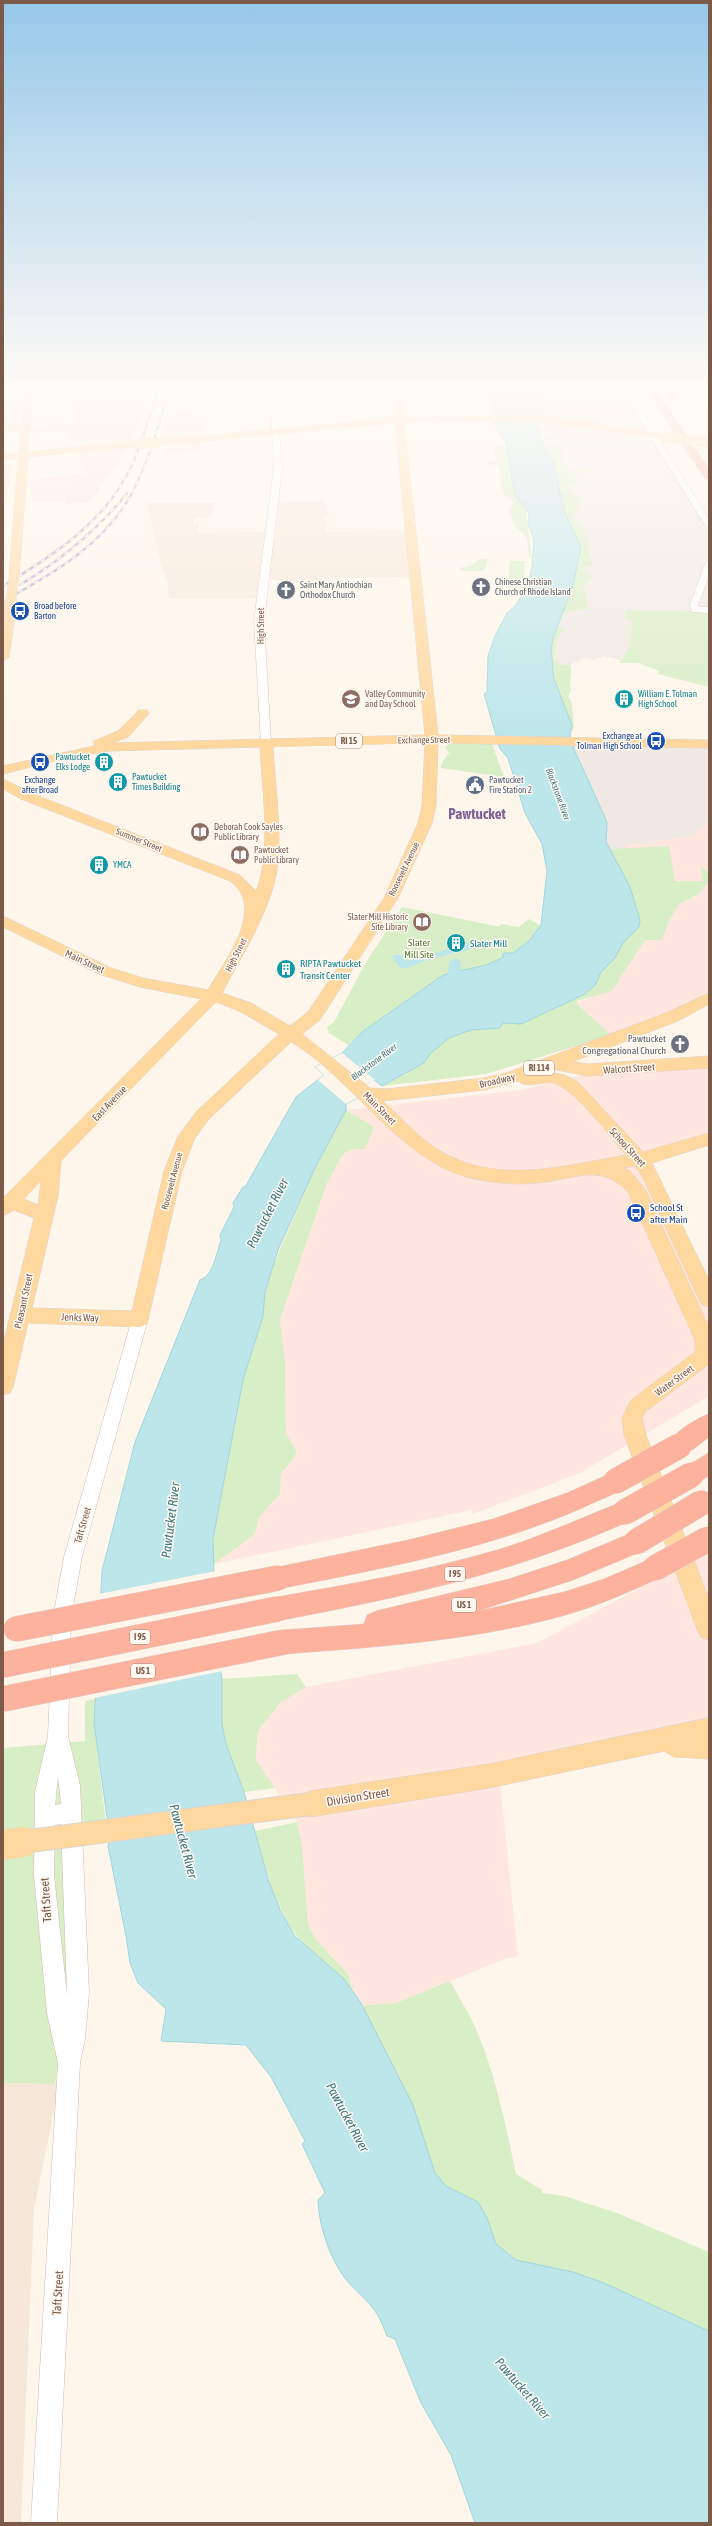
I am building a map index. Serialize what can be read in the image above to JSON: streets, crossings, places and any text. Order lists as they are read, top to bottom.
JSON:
{
  "streets": {
    "highway": ["I 95", "US 1"],
    "main road": [
      "High Street",
      "Exchange Street",
      "RI 15",
      "Summer Street",
      "Roosevelt Avenue",
      "Main Street",
      "RI 114",
      "Walcott Street",
      "Broadway",
      "East Avenue",
      "School Street",
      "Pleasant Street",
      "Jenks Way",
      "Water Street",
      "Division Street"
    ],
    "street": ["Taft Street"]
  },
  "crossings": [
    ["High Street", "Exchange Street"],
    ["High Street", "Summer Street"],
    ["High Street", "Main Street"],
    ["High Street", "East Avenue"],
    ["Exchange Street", "Roosevelt Avenue"],
    ["Roosevelt Avenue", "Main Street"],
    ["Roosevelt Avenue", "Jenks Way"],
    ["Roosevelt Avenue", "Taft Street"],
    ["Main Street", "Broadway"],
    ["Main Street", "East Avenue"],
    ["Main Street", "School Street"],
    ["Main Street", "Water Street"],
    ["Walcott Street", "Broadway"],
    ["Broadway", "School Street"],
    ["East Avenue", "Pleasant Street"],
    ["Pleasant Street", "Jenks Way"],
    ["Jenks Way", "Taft Street"]
  ],
  "districts": ["Pawtucket"],
  "water": ["Blackstone River", "Pawtucket River"],
  "parks": ["Slater Mill Site"],
  "places": {
    "church": ["Chinese Christian Church of Rhode Island", "Saint Mary Antiochian Orthodox Church", "Pawtucket Congregational Church"],
    "bus stop": [
      "Broad before Barton",
      "Exchange at Tolman High School",
      "Exchange after Broad",
      "School St after Main"
    ],
    "school or university": ["Valley Community and Day School"],
    "building": [
      "William E. Tolman High School",
      "Pawtucket Elks Lodge",
      "Pawtucket Times Building",
      "YMCA",
      "Slater Mill",
      "RIPTA Pawtucket Transit Center"
    ],
    "public building": ["Pawtucket Fire Station 2"],
    "library": ["Deborah Cook Sayles Public Library", "Pawtucket Public Library", "Slater Mill Historic Site Library"]
  }
}
